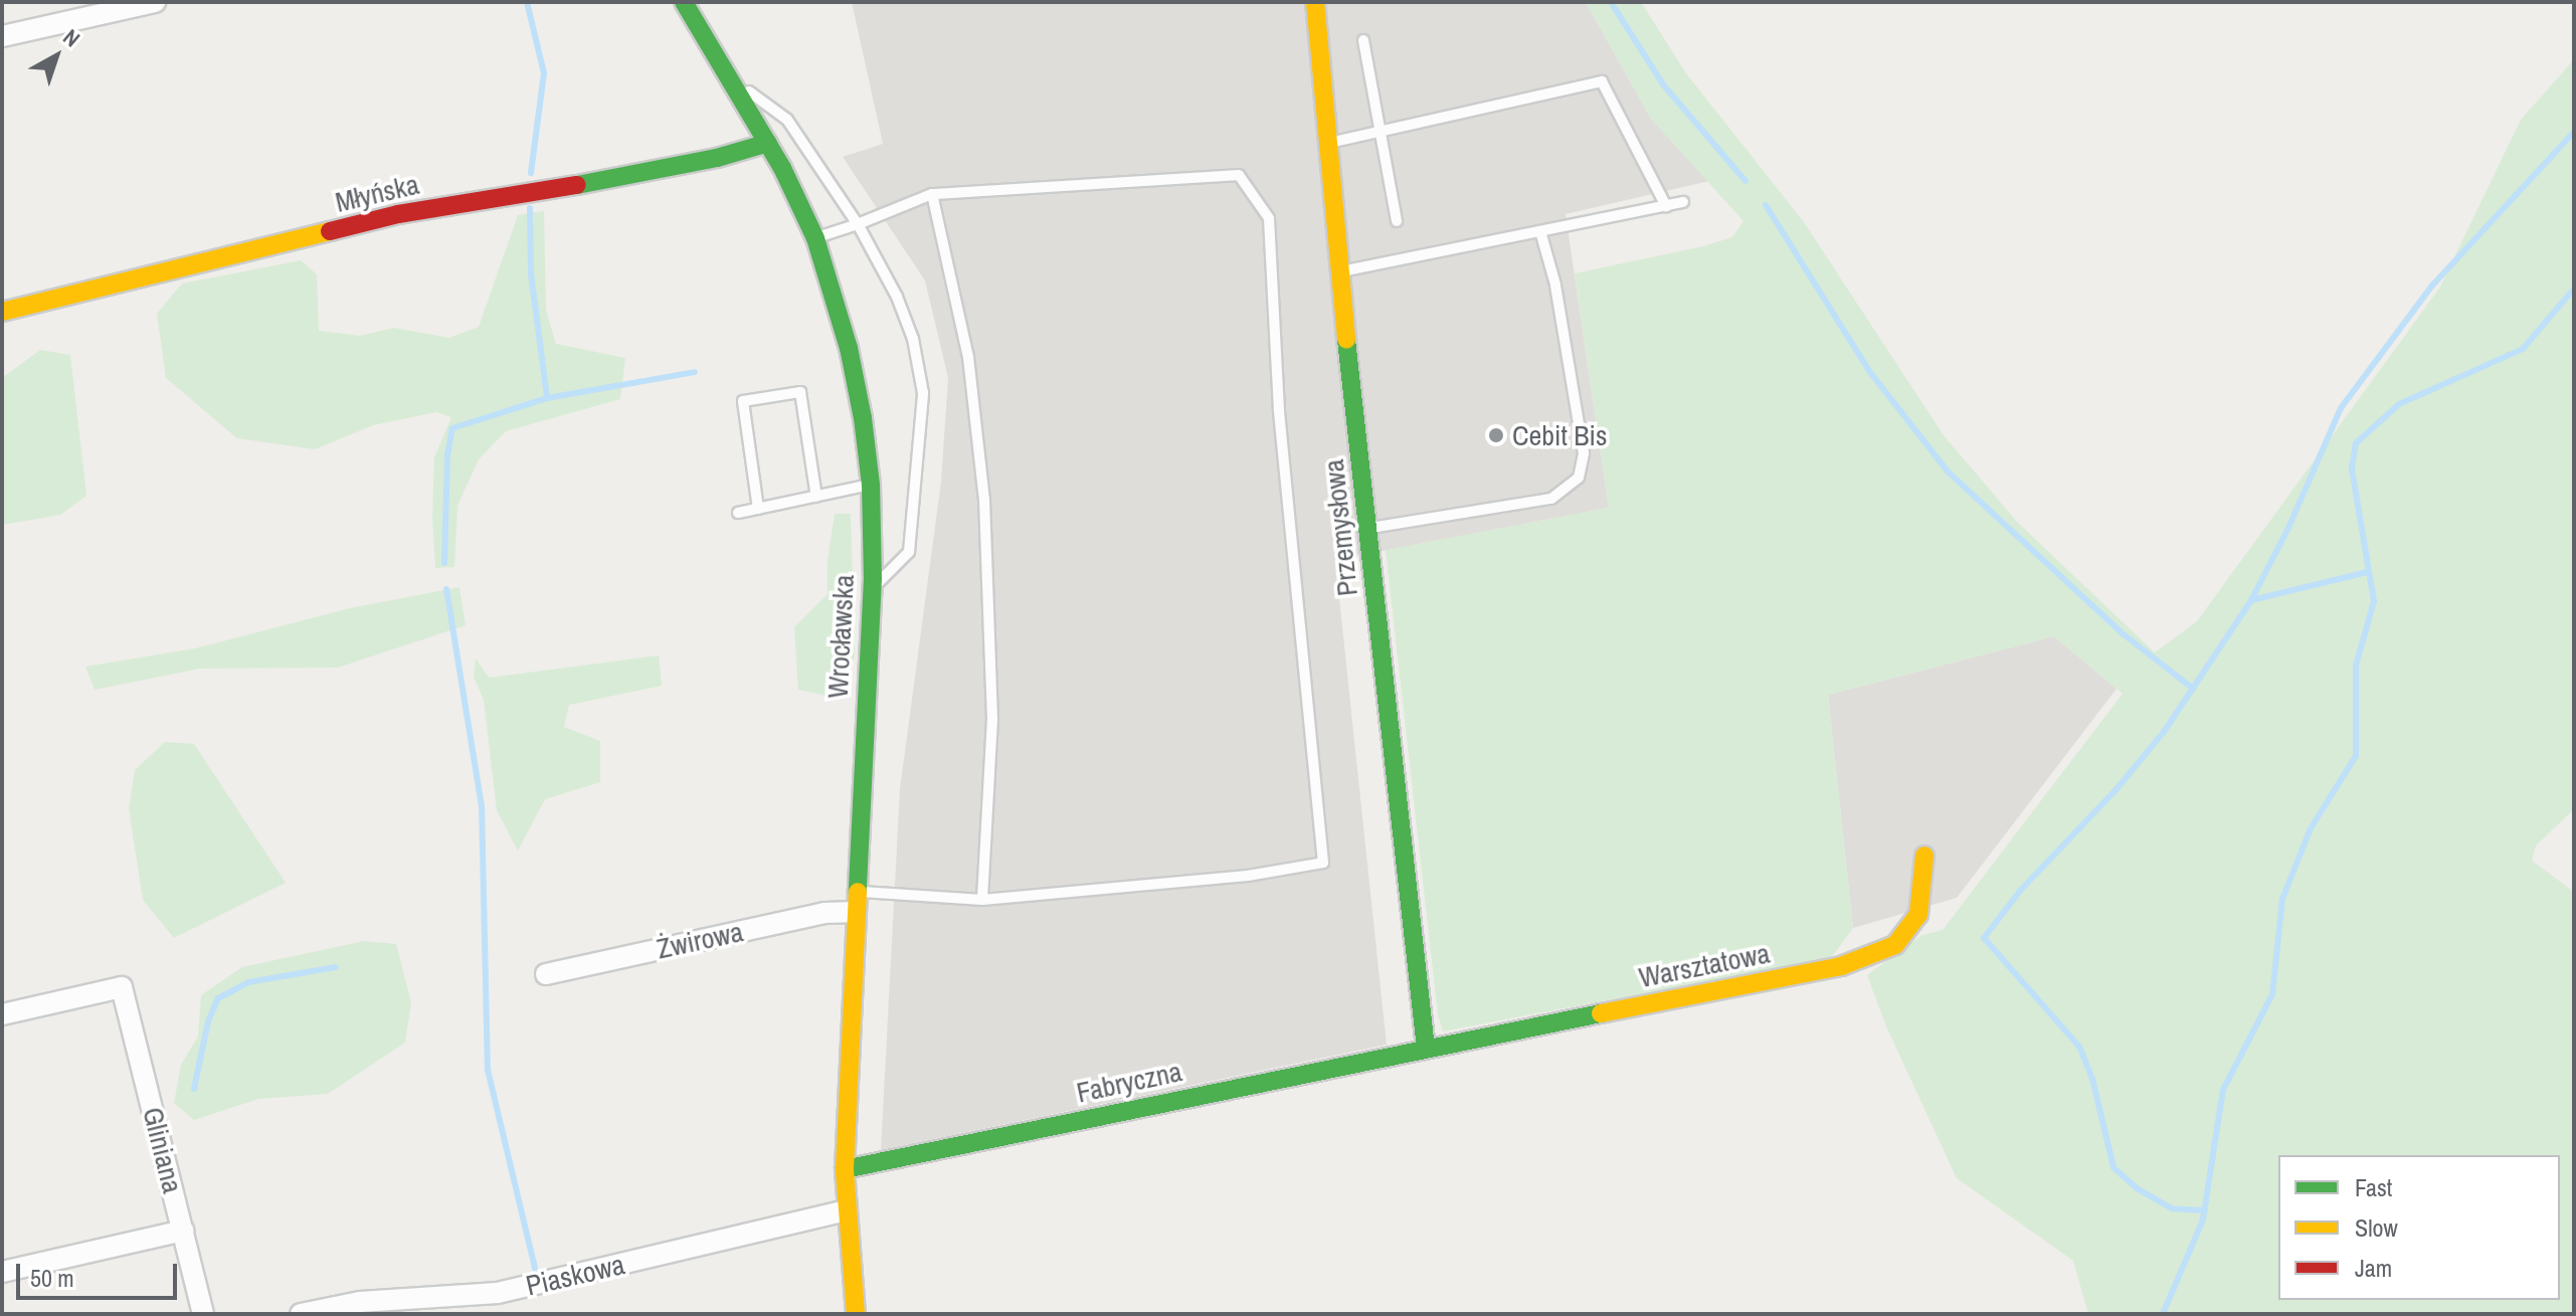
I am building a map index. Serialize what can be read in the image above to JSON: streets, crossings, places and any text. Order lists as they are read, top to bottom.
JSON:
{
  "streets": {
    "street": [
      "Młyńska",
      "Przemysłowa",
      "Wrocławska",
      "Żwirowa",
      "Warsztatowa",
      "Fabryczna",
      "Gliniana",
      "Piaskowa"
    ]
  },
  "crossings": [
    ["Młyńska", "Wrocławska"],
    ["Przemysłowa", "Warsztatowa"],
    ["Przemysłowa", "Fabryczna"],
    ["Wrocławska", "Żwirowa"],
    ["Wrocławska", "Fabryczna"],
    ["Wrocławska", "Piaskowa"],
    ["Warsztatowa", "Fabryczna"]
  ],
  "places": ["Cebit Bis"],
  "legend": ["Fast", "Slow", "Jam"],
  "scale_bar": "50 m",
  "north": "top right"
}
